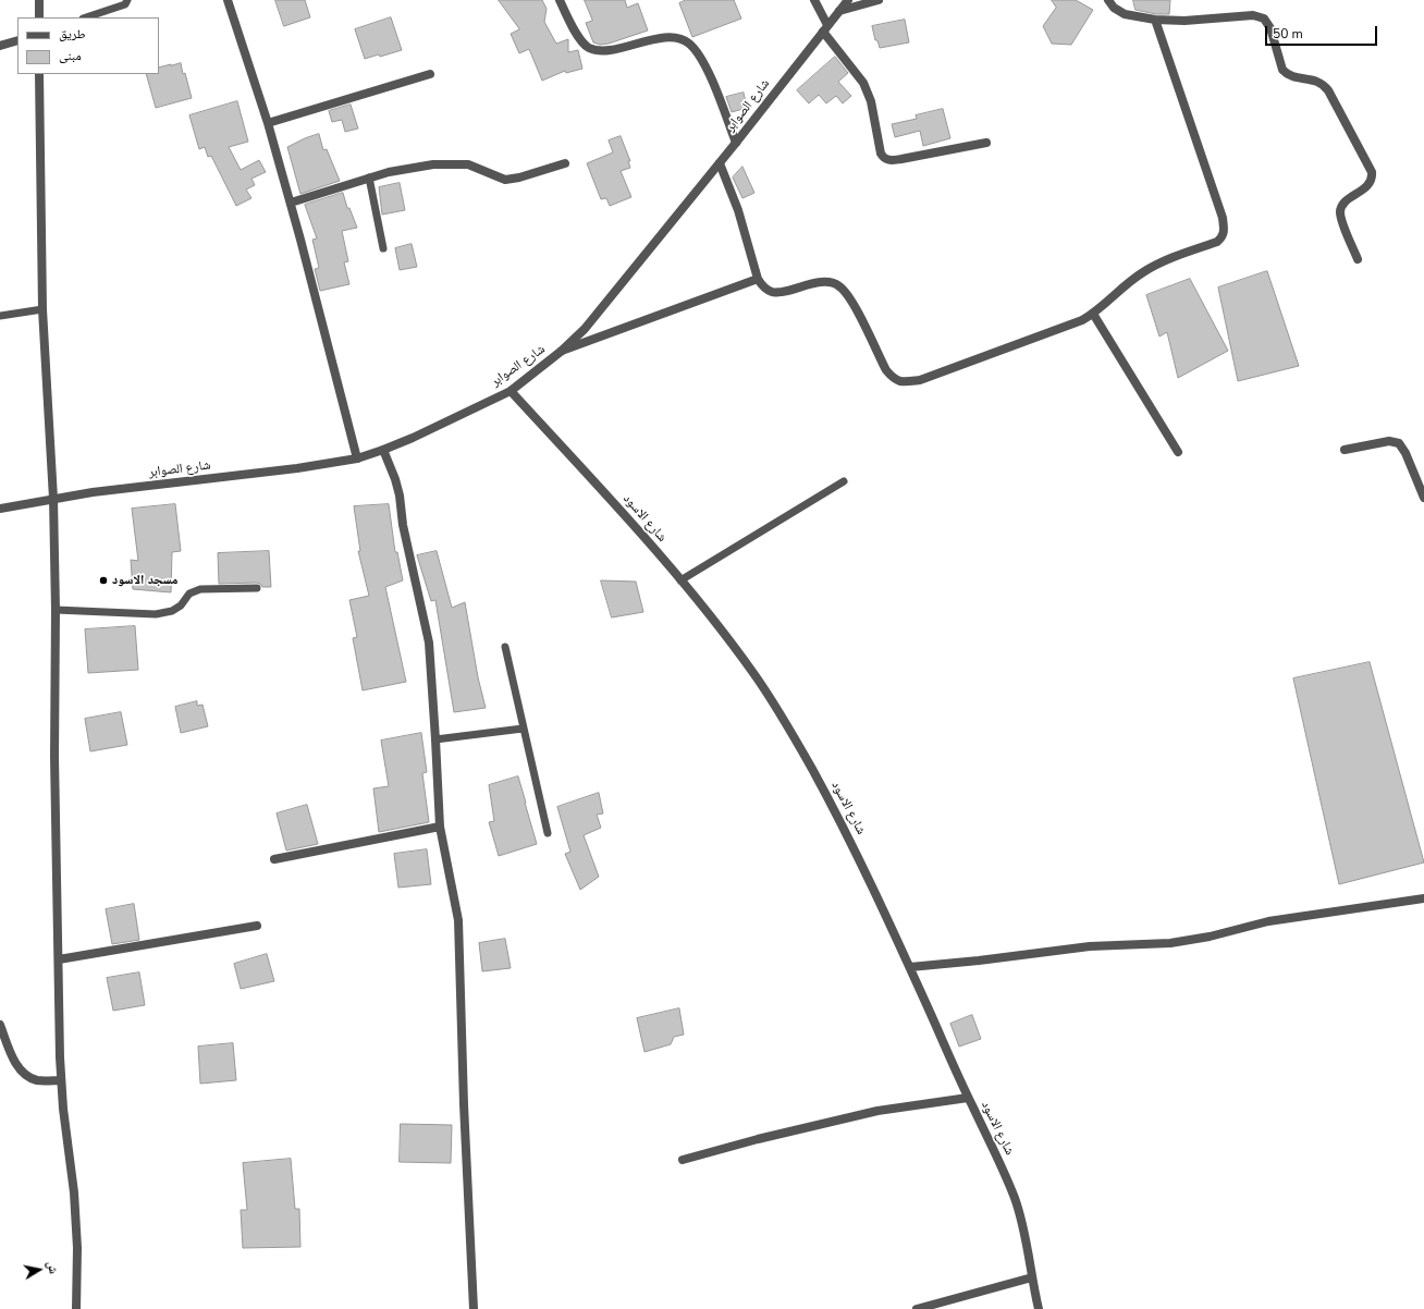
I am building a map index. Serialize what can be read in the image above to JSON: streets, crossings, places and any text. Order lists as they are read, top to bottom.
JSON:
{
  "streets": {
    "street": ["شارع الصوابر", "شارع الاسود"]
  },
  "crossings": [
    ["شارع الصوابر", "شارع الاسود"]
  ],
  "places": ["مسجد الاسود"],
  "legend": ["طريق", "مبنى"],
  "scale_bar": "50 m",
  "north": "right"
}
